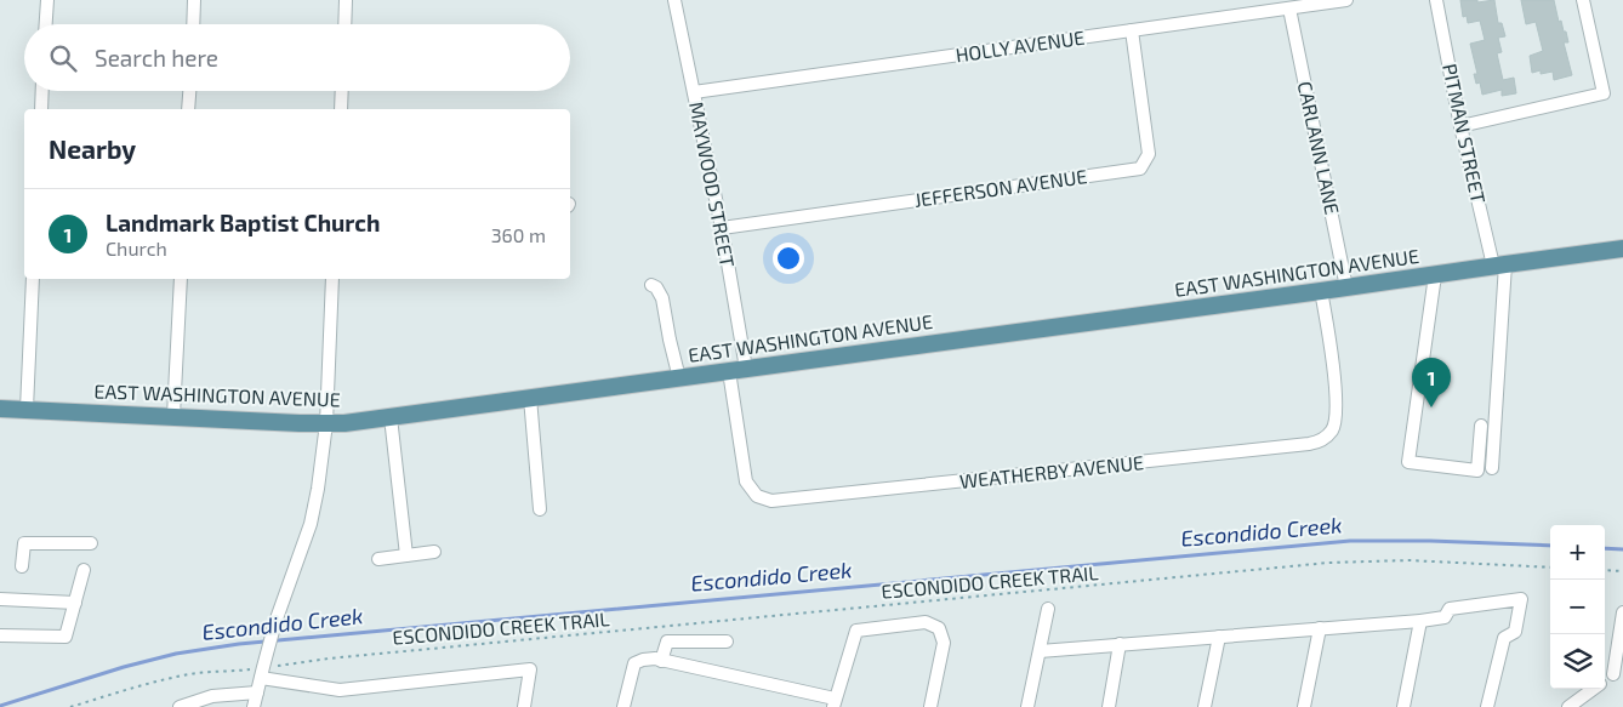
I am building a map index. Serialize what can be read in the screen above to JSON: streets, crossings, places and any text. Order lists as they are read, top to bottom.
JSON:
{
  "streets": {
    "main road": ["EAST WASHINGTON AVENUE"],
    "street": [
      "HOLLY AVENUE",
      "PITMAN STREET",
      "CARLANN LANE",
      "MAYWOOD STREET",
      "JEFFERSON AVENUE",
      "WEATHERBY AVENUE"
    ],
    "path": ["ESCONDIDO CREEK TRAIL"]
  },
  "crossings": [
    ["HOLLY AVENUE", "CARLANN LANE"],
    ["HOLLY AVENUE", "MAYWOOD STREET"],
    ["HOLLY AVENUE", "JEFFERSON AVENUE"],
    ["PITMAN STREET", "EAST WASHINGTON AVENUE"],
    ["CARLANN LANE", "EAST WASHINGTON AVENUE"],
    ["MAYWOOD STREET", "JEFFERSON AVENUE"],
    ["MAYWOOD STREET", "EAST WASHINGTON AVENUE"],
    ["EAST WASHINGTON AVENUE", "WEATHERBY AVENUE"]
  ],
  "water": ["Escondido Creek"],
  "page": {
    "search": "Search here",
    "heading": "Nearby",
    "list": [
      {
        "mark": "1",
        "name": "Landmark Baptist Church",
        "note": "Church",
        "value": "360 m"
      }
    ],
    "pins": "1",
    "map_buttons": ["+", "−"]
  }
}
